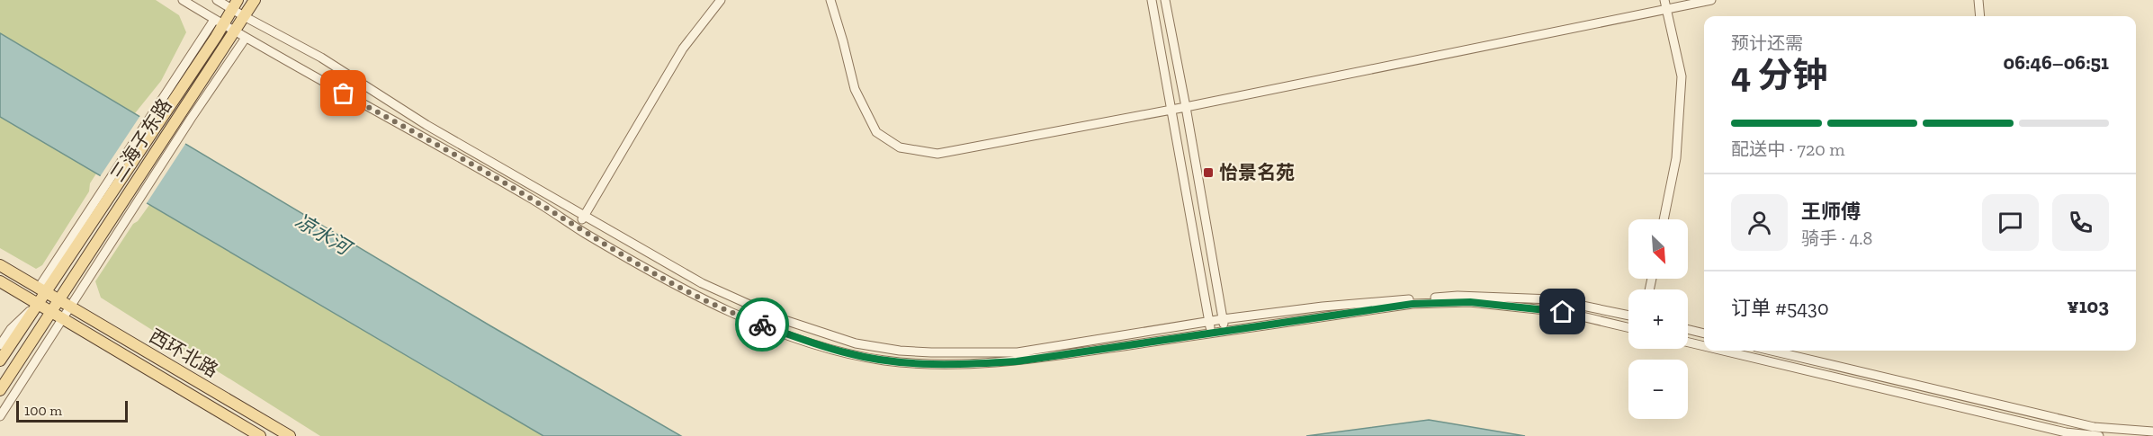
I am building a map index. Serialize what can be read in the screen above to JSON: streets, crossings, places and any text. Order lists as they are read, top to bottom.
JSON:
{
  "streets": {
    "main road": ["三海子东路", "西环北路"]
  },
  "crossings": [
    ["三海子东路", "西环北路"]
  ],
  "water": ["凉水河"],
  "places": {
    "transit": ["怡景名苑"]
  },
  "scale_bar": "100 m",
  "north": "bottom right",
  "page": {
    "heading": ["4 分钟", "预计还需", "06:46–06:51"],
    "panel": [
      "王师傅",
      "骑手 · 4.8",
      "订单 #5430",
      "¥103"
    ],
    "bar": "配送中 · 720 m",
    "map_buttons": ["+", "−"],
    "scale": "100 m"
  }
}
